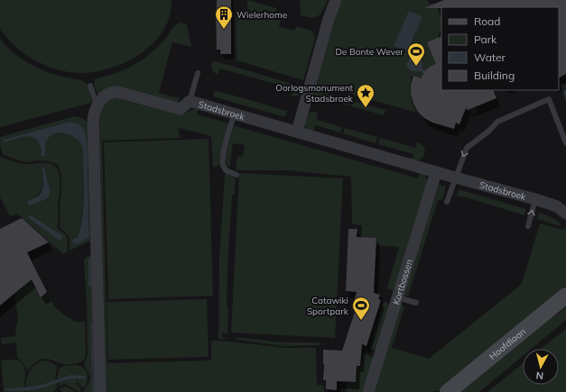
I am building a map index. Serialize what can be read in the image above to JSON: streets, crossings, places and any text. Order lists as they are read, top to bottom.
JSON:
{
  "streets": {
    "street": ["Stadsbroek", "Kortbossen", "Hoofdlaan"]
  },
  "crossings": [
    ["Stadsbroek", "Kortbossen"]
  ],
  "places": {
    "building": ["Wielerhome"],
    "sports": ["De Bonte Wever", "Catawiki Sportpark"],
    "place": ["Oorlogsmonument Stadsbroek"]
  },
  "legend": [
    "Road",
    "Park",
    "Water",
    "Building"
  ],
  "north": "bottom"
}
